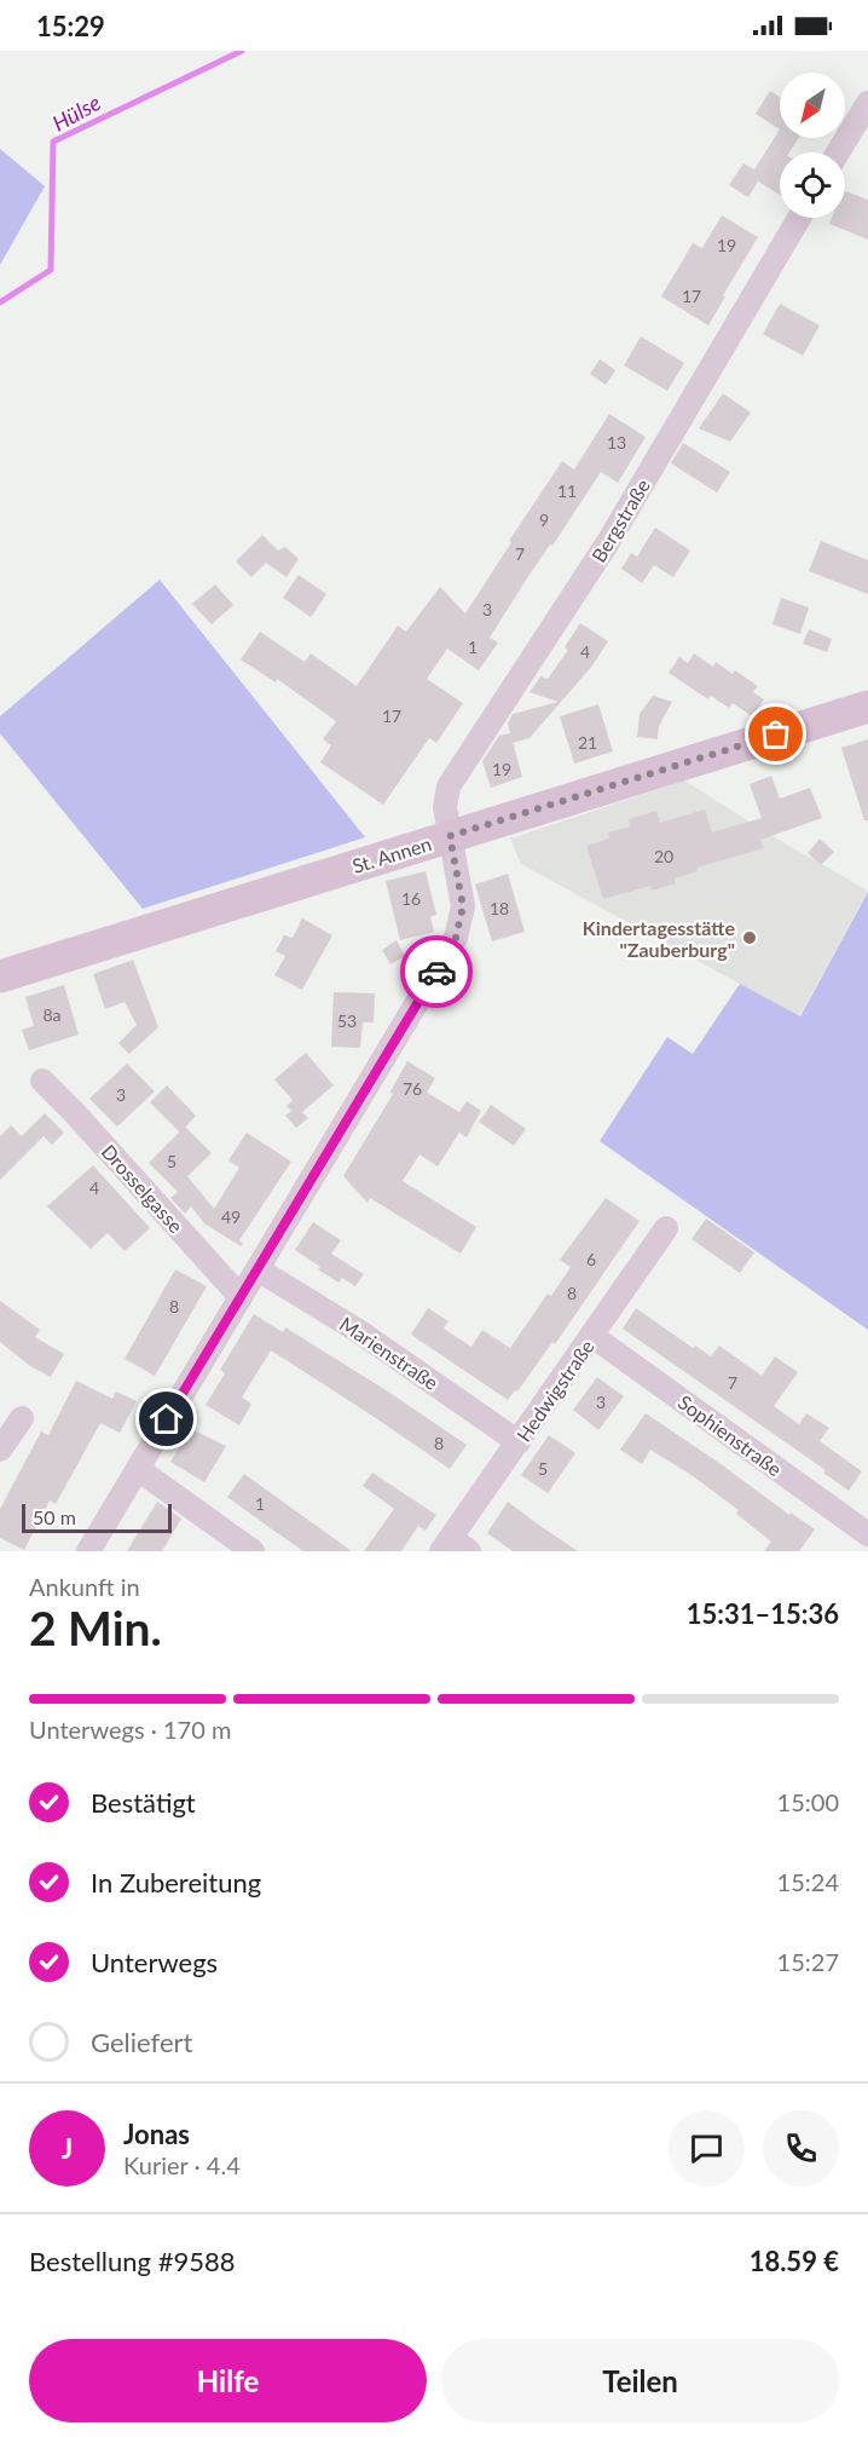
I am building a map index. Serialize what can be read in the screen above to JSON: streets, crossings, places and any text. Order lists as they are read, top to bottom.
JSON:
{
  "streets": {
    "main road": ["St. Annen"],
    "street": [
      "Bergstraße",
      "Drosselgasse",
      "Marienstraße",
      "Hedwigstraße",
      "Sophienstraße"
    ]
  },
  "crossings": [
    ["Bergstraße", "St. Annen"],
    ["Bergstraße", "Drosselgasse"],
    ["Bergstraße", "Marienstraße"],
    ["Marienstraße", "Hedwigstraße"],
    ["Hedwigstraße", "Sophienstraße"]
  ],
  "water": ["Hülse"],
  "places": ["Kindertagesstätte \"Zauberburg\""],
  "house_numbers": [
    "19",
    "17",
    "13",
    "11",
    "9",
    "7",
    "3",
    "1",
    "4",
    "17",
    "21",
    "19",
    "20",
    "16",
    "18",
    "8a",
    "53",
    "76",
    "3",
    "5",
    "4",
    "49",
    "6",
    "8",
    "8",
    "7",
    "3",
    "8",
    "5",
    "1"
  ],
  "scale_bar": "50 m",
  "north": "bottom left",
  "page": {
    "status": "15:29",
    "scale": "50 m",
    "heading": ["2 Min.", "Ankunft in", "15:31–15:36"],
    "panel": [
      "Jonas",
      "Kurier · 4.4",
      "Bestellung #9588",
      "18.59 €"
    ],
    "bar": "Unterwegs · 170 m",
    "list": [
      ["Bestätigt", "15:00"],
      ["In Zubereitung", "15:24"],
      ["Unterwegs", "15:27"],
      "Geliefert"
    ],
    "round": "J",
    "buttons": ["Hilfe", "Teilen"]
  }
}
